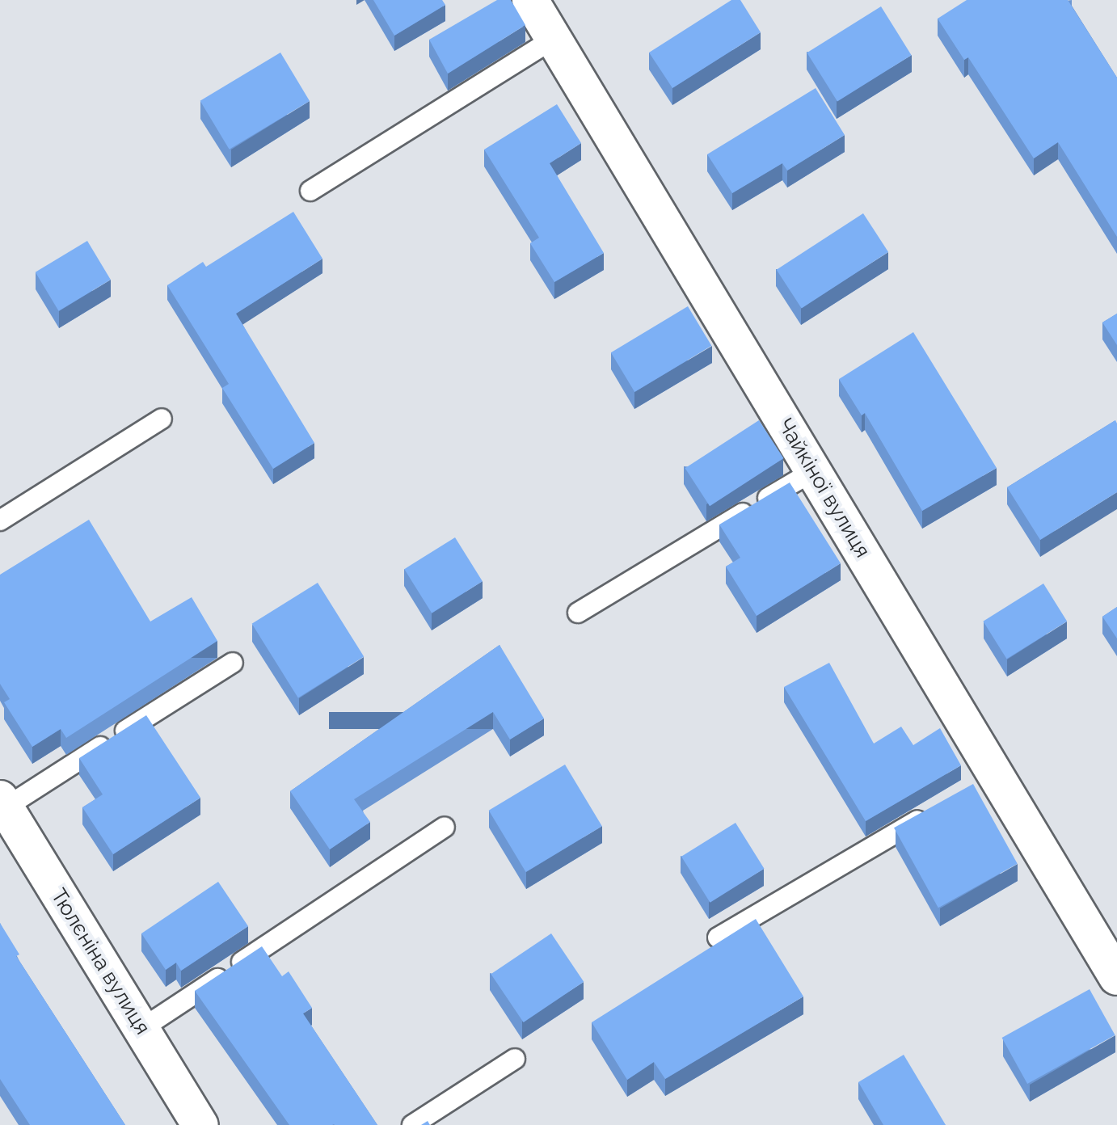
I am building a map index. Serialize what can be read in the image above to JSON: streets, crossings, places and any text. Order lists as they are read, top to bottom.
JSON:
{
  "streets": {
    "street": ["Чайкіної вулиця", "Тюлєніна вулиця"]
  }
}
